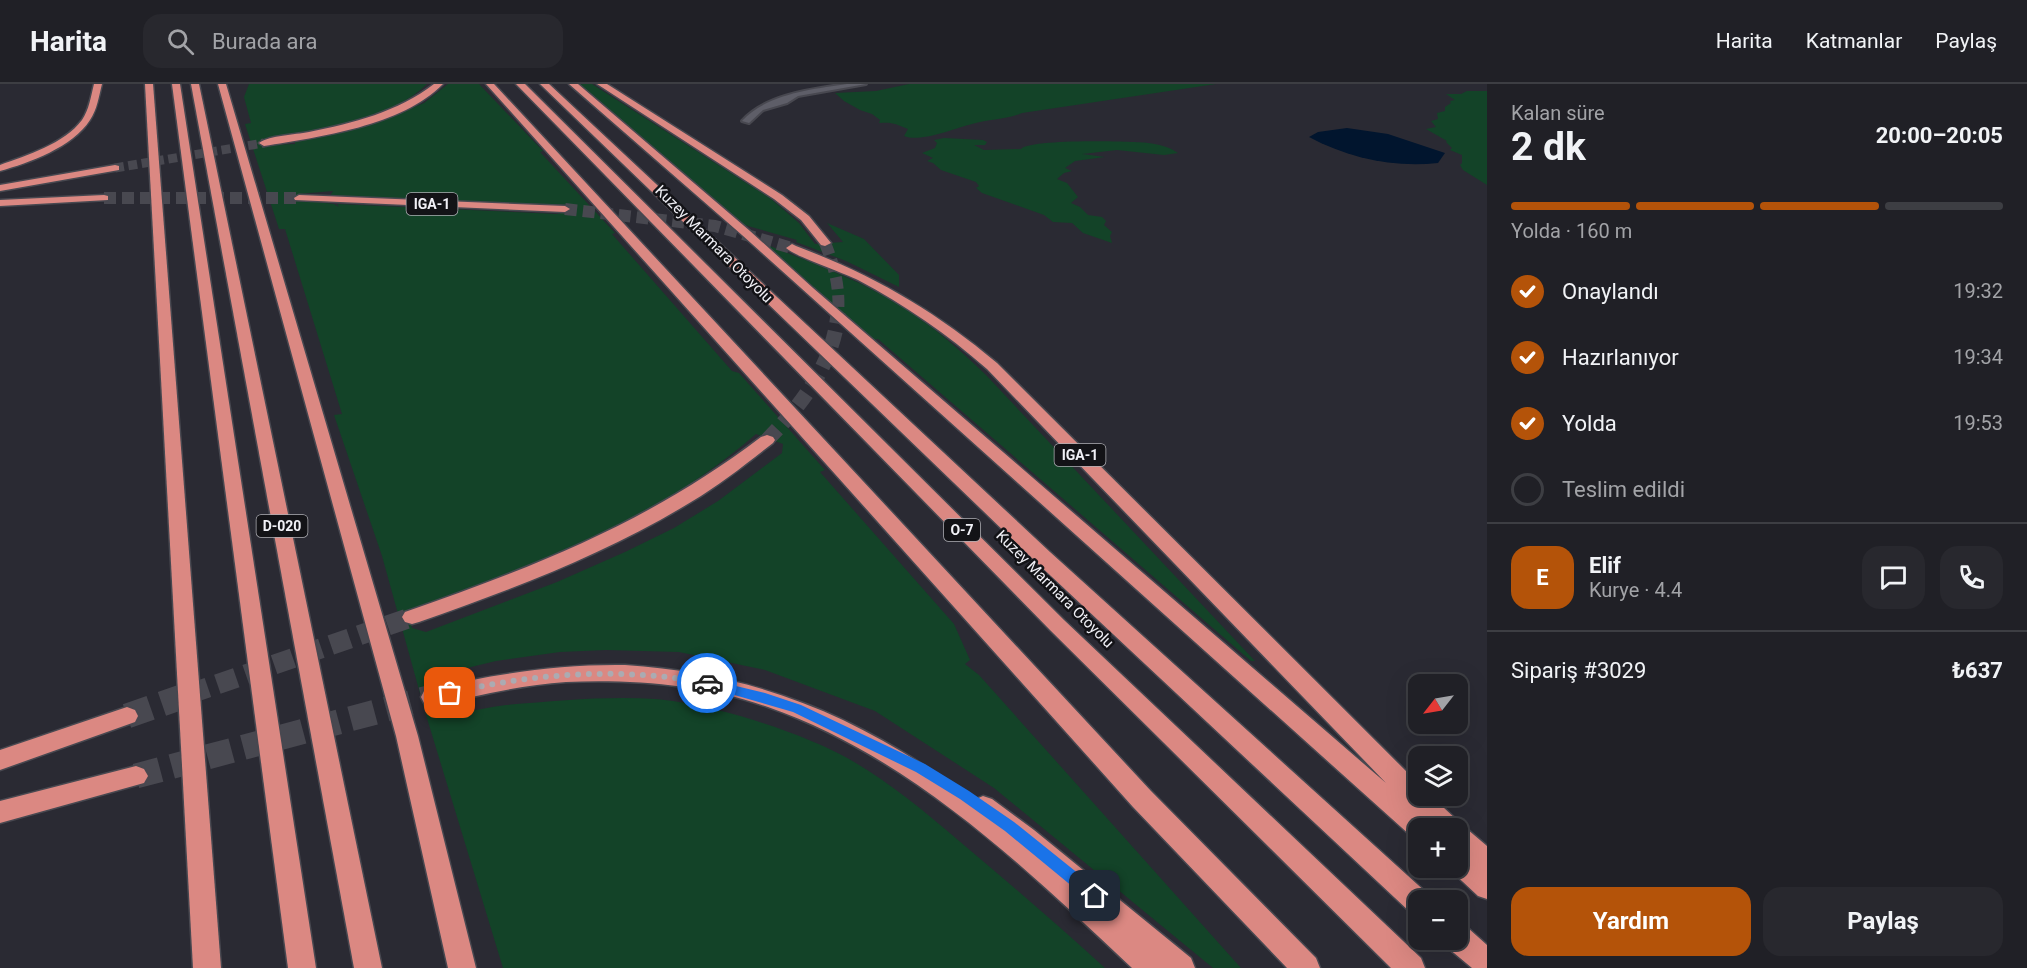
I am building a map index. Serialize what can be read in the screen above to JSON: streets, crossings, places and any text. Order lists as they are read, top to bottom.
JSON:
{
  "streets": {
    "highway": [
      "IGA-1",
      "Kuzey Marmara Otoyolu",
      "D-020",
      "O-7"
    ]
  },
  "north": "bottom left",
  "page": {
    "header": "Harita",
    "search": "Burada ara",
    "nav": ["Harita", "Katmanlar", "Paylaş"],
    "heading": ["2 dk", "Kalan süre", "20:00–20:05"],
    "panel": [
      "Elif",
      "Kurye · 4.4",
      "Sipariş #3029",
      "₺637"
    ],
    "bar": "Yolda · 160 m",
    "list": [
      ["Onaylandı", "19:32"],
      ["Hazırlanıyor", "19:34"],
      ["Yolda", "19:53"],
      "Teslim edildi"
    ],
    "round": "E",
    "map_buttons": ["+", "−"],
    "buttons": ["Yardım", "Paylaş"]
  }
}
